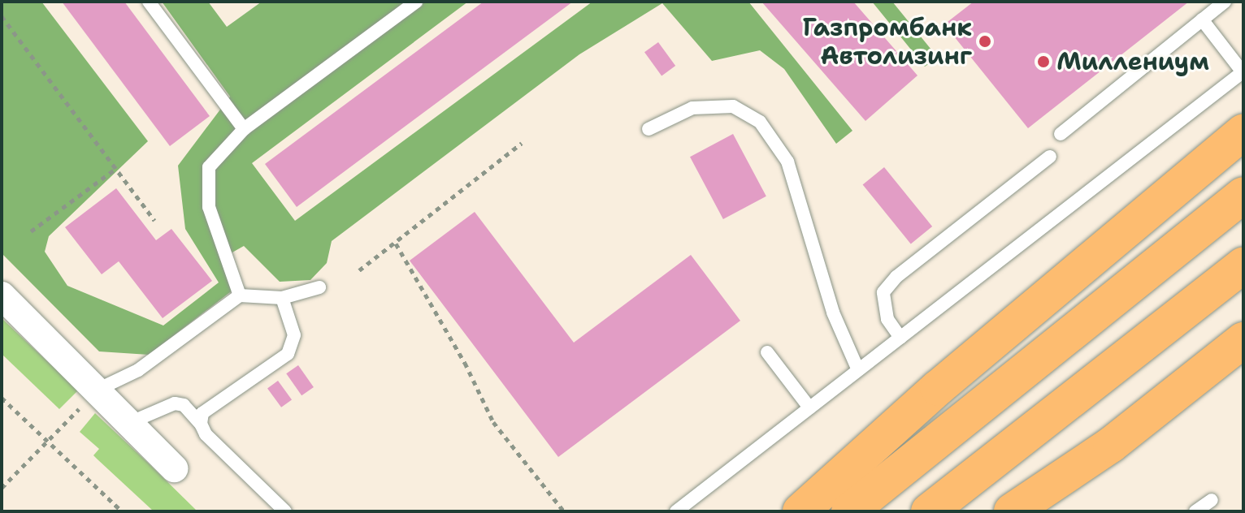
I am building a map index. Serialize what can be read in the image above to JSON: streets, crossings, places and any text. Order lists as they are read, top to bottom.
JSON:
{
  "places": ["Газпромбанк Автолизинг", "Миллениум"]
}
